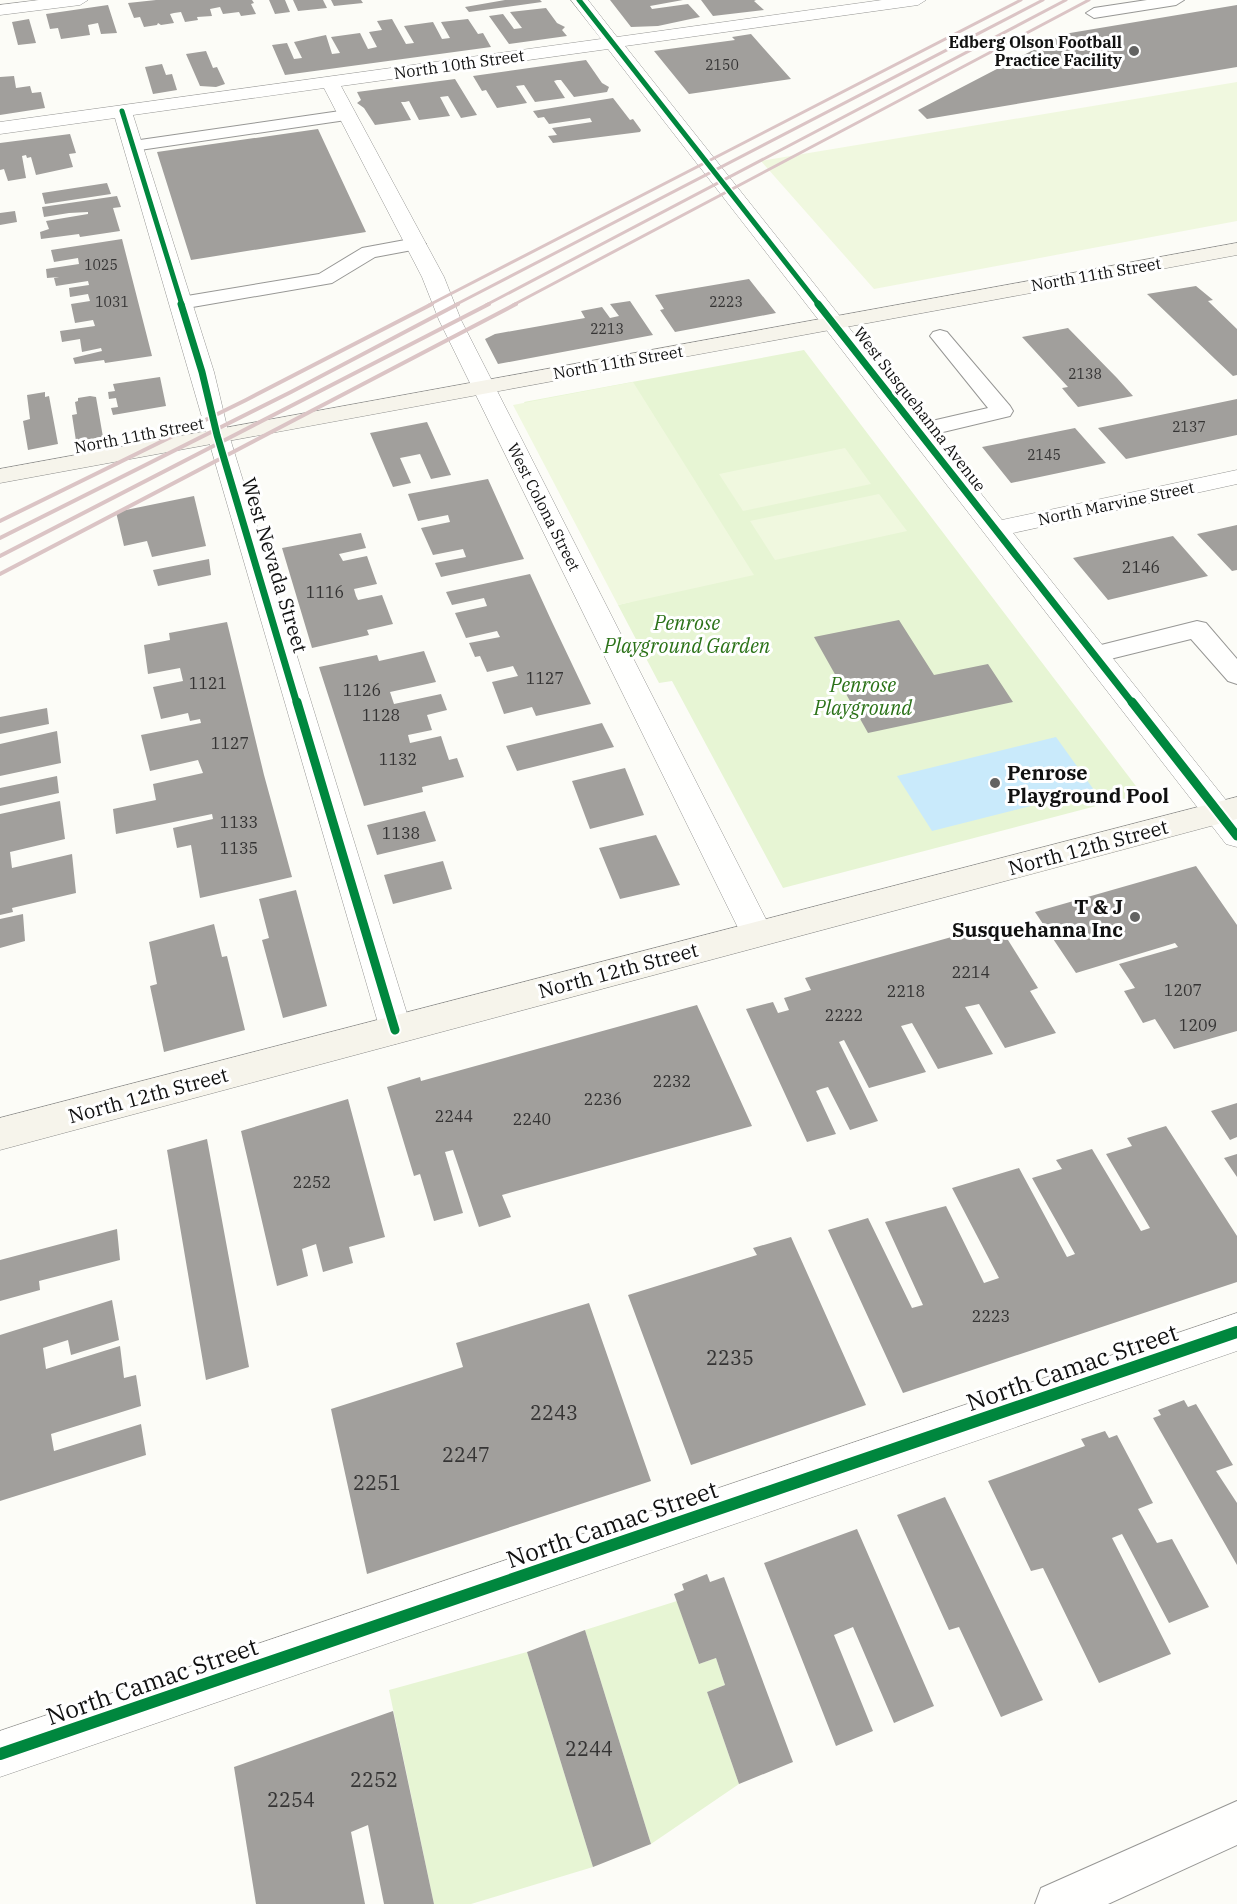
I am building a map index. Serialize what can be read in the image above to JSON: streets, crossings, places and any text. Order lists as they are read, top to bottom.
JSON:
{
  "streets": {
    "main road": ["North 11th Street", "North 12th Street"],
    "street": [
      "North 10th Street",
      "West Susquehanna Avenue",
      "North Marvine Street",
      "West Colona Street",
      "West Nevada Street",
      "North Camac Street"
    ]
  },
  "crossings": [
    ["North 10th Street", "West Susquehanna Avenue"],
    ["North 10th Street", "West Colona Street"],
    ["North 10th Street", "West Nevada Street"],
    ["North 11th Street", "West Susquehanna Avenue"],
    ["North 11th Street", "West Colona Street"],
    ["North 11th Street", "West Nevada Street"],
    ["West Susquehanna Avenue", "North Marvine Street"],
    ["West Susquehanna Avenue", "North 12th Street"],
    ["West Colona Street", "North 12th Street"],
    ["West Nevada Street", "North 12th Street"]
  ],
  "parks": ["Penrose Playground Garden", "Penrose Playground"],
  "places": ["Edberg Olson Football Practice Facility", "Penrose Playground Pool", "T & J Susquehanna Inc"],
  "house_numbers": [
    "2150",
    "1025",
    "1031",
    "2223",
    "2213",
    "2138",
    "2137",
    "2145",
    "2146",
    "1116",
    "1127",
    "1121",
    "1126",
    "1128",
    "1127",
    "1132",
    "1133",
    "1138",
    "1135",
    "2214",
    "1207",
    "2218",
    "2222",
    "1209",
    "2232",
    "2236",
    "2244",
    "2240",
    "2252",
    "2223",
    "2235",
    "2243",
    "2247",
    "2251",
    "2244",
    "2252",
    "2254"
  ]
}
